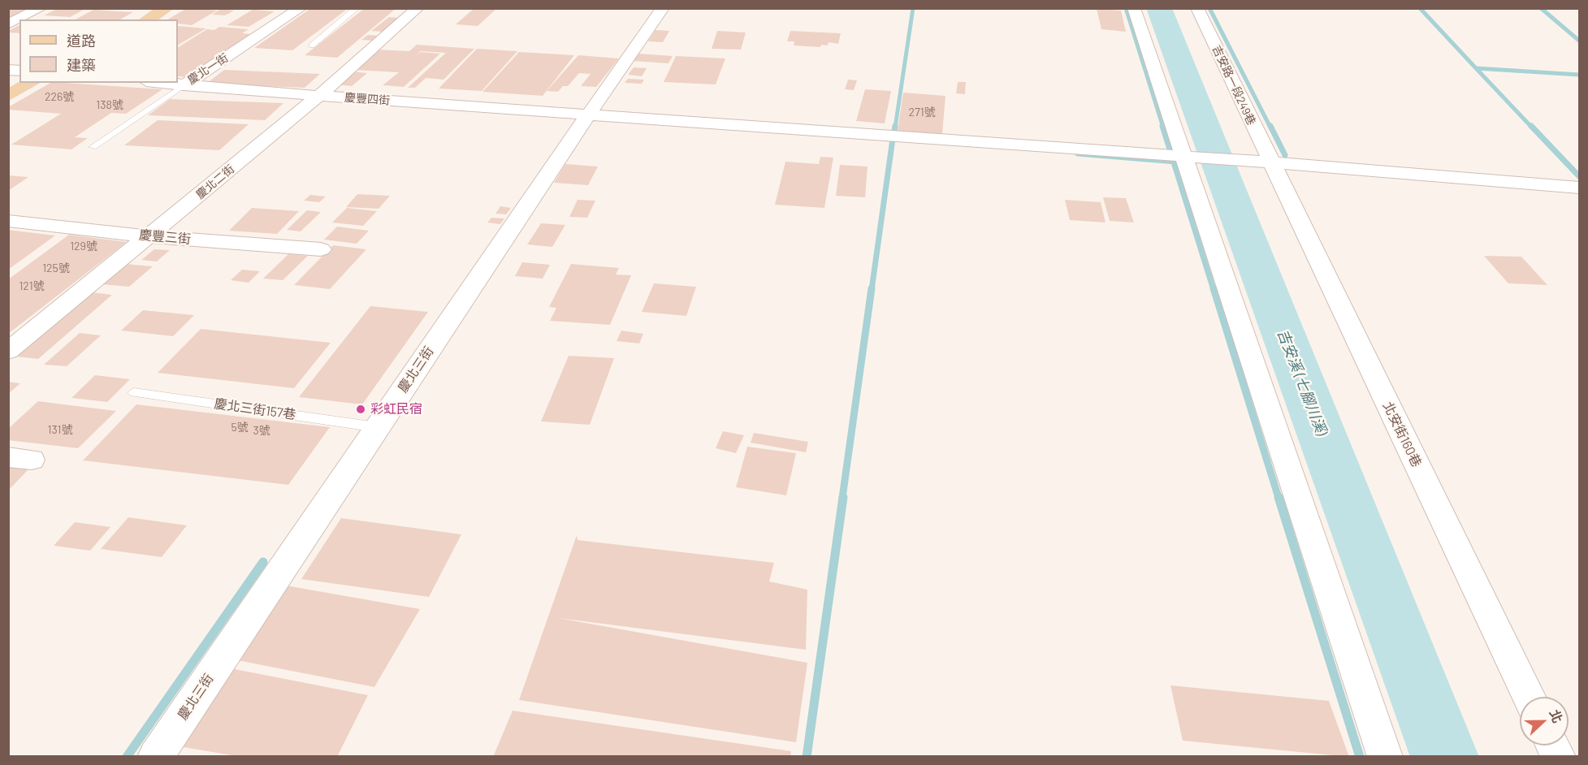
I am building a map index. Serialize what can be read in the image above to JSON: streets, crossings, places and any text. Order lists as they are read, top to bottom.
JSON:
{
  "streets": {
    "street": [
      "慶北一街",
      "吉安路一段249巷",
      "慶豐四街",
      "慶北二街",
      "慶豐三街",
      "慶北三街",
      "北安街160巷"
    ],
    "lane": ["慶北三街157巷"]
  },
  "crossings": [
    ["慶北一街", "慶豐四街"],
    ["吉安路一段249巷", "慶豐四街"],
    ["吉安路一段249巷", "北安街160巷"],
    ["慶豐四街", "慶北二街"],
    ["慶豐四街", "慶北三街"],
    ["慶豐四街", "北安街160巷"],
    ["慶北二街", "慶豐三街"],
    ["慶北三街", "慶北三街157巷"]
  ],
  "water": ["吉安溪 (七腳川溪)"],
  "places": ["彩虹民宿"],
  "house_numbers": [
    "226號",
    "138號",
    "271號",
    "129號",
    "125號",
    "121號",
    "5號",
    "131號",
    "3號"
  ],
  "legend": ["道路", "建築"],
  "north": "right"
}
